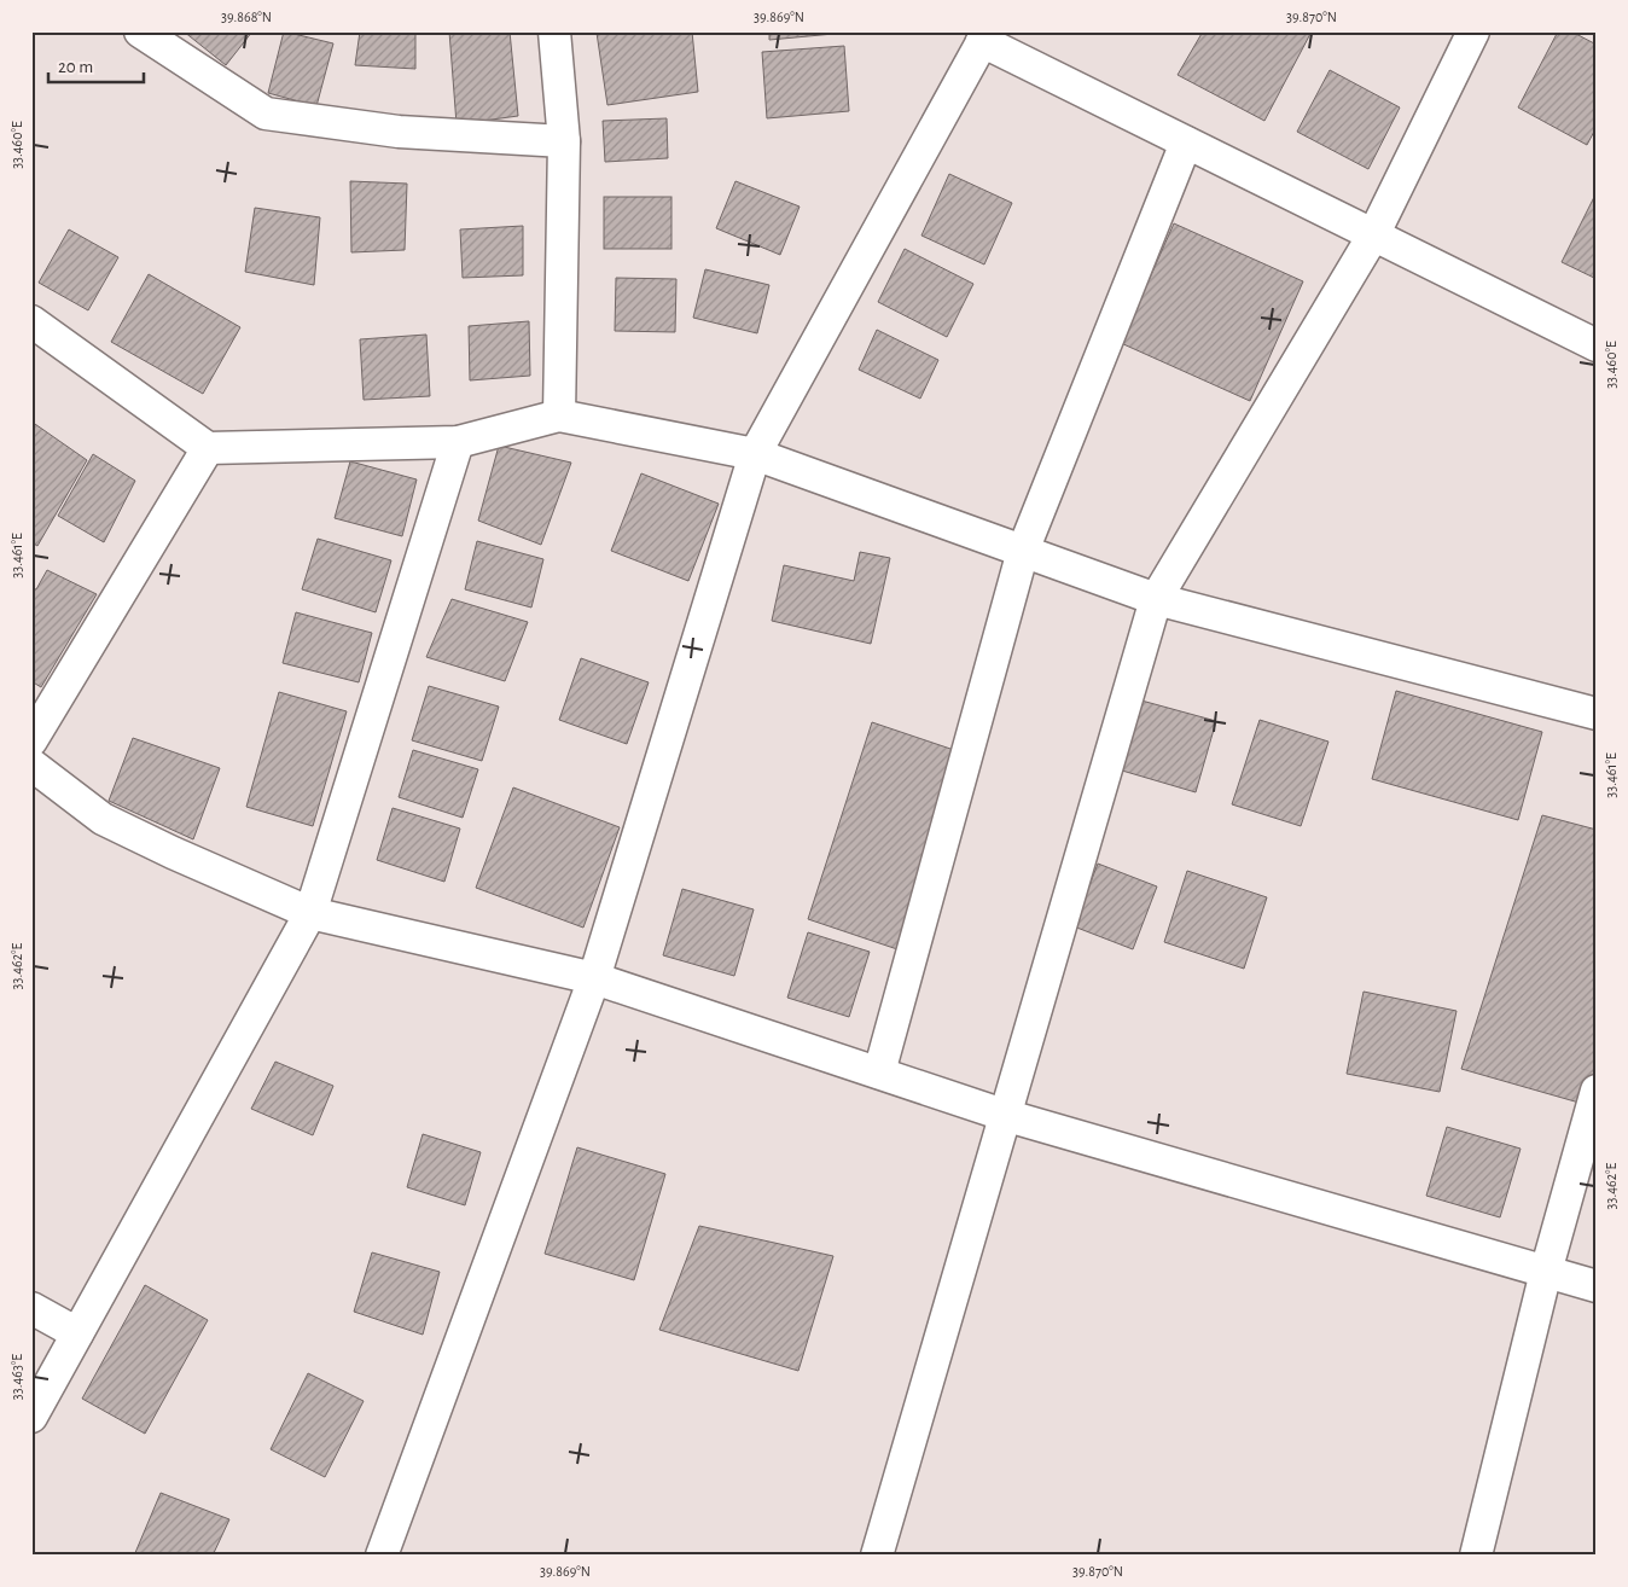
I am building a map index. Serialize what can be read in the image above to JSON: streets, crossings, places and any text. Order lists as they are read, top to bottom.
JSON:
{
  "scale_bar": "20 m",
  "coordinates": [
    "39.868°N",
    "39.869°N",
    "39.870°N",
    "33.460°E",
    "33.461°E",
    "33.462°E",
    "33.463°E"
  ]
}
